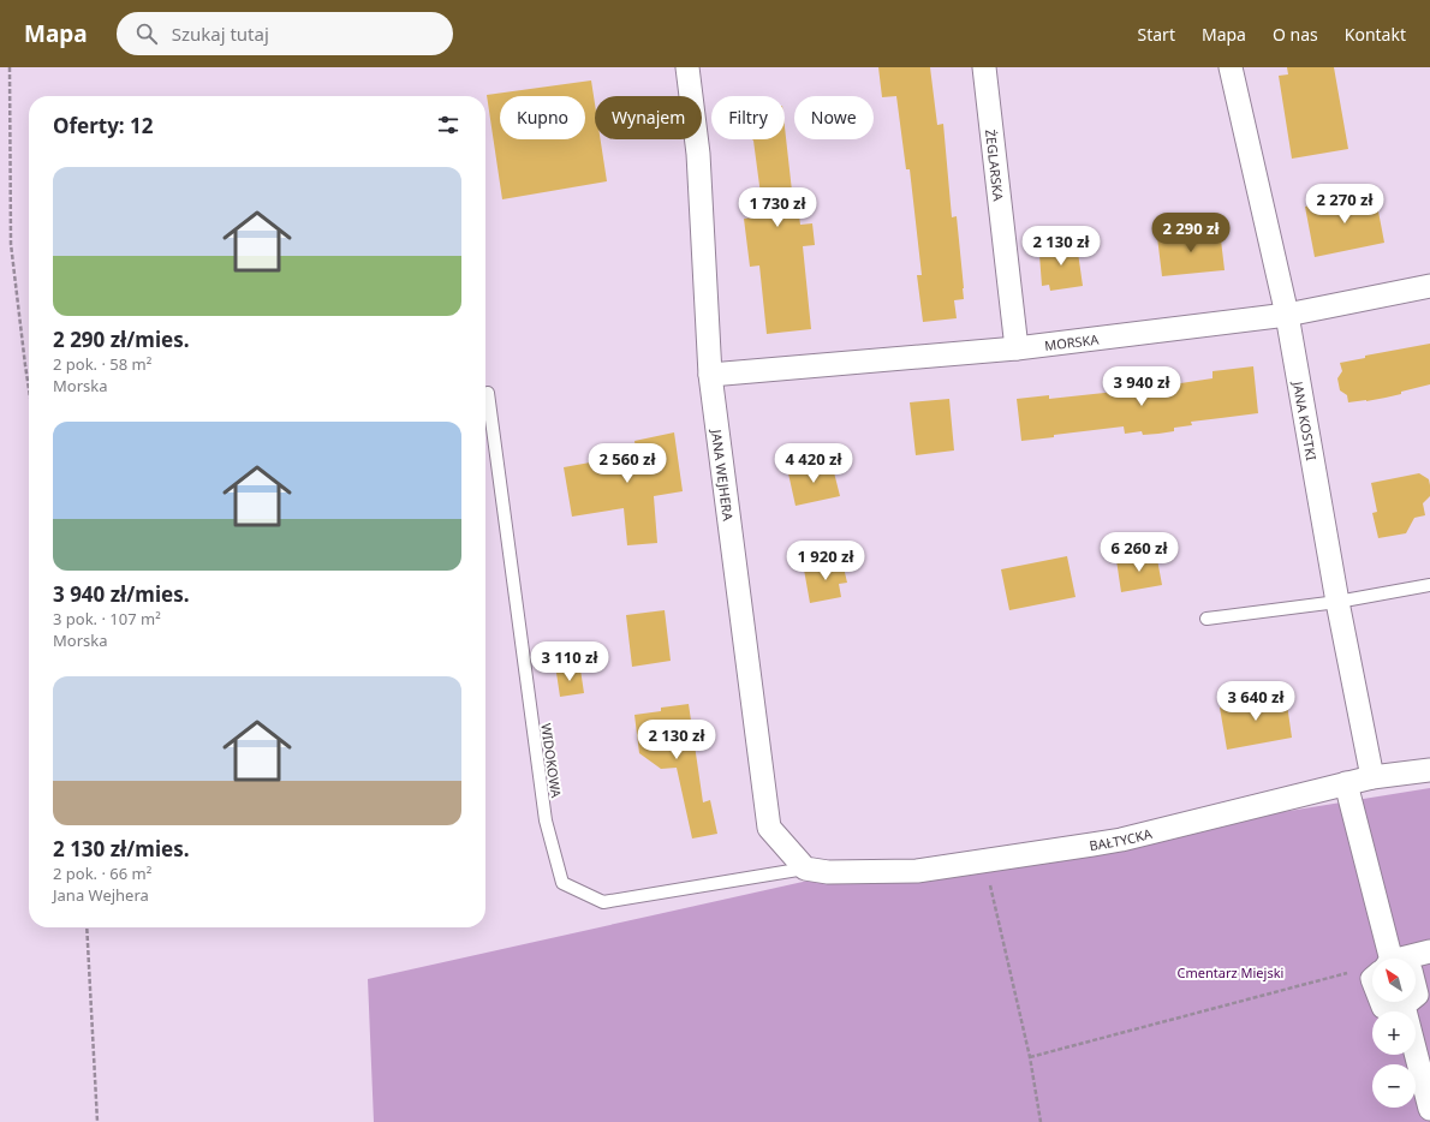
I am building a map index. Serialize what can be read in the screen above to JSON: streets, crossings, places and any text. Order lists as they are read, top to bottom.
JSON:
{
  "streets": {
    "street": [
      "ŻEGLARSKA",
      "MORSKA",
      "JANA KOSTKI",
      "JANA WEJHERA",
      "BAŁTYCKA"
    ],
    "lane": ["WIDOKOWA"]
  },
  "crossings": [
    ["ŻEGLARSKA", "MORSKA"],
    ["MORSKA", "JANA KOSTKI"],
    ["MORSKA", "JANA WEJHERA"],
    ["JANA KOSTKI", "BAŁTYCKA"],
    ["JANA WEJHERA", "WIDOKOWA"],
    ["JANA WEJHERA", "BAŁTYCKA"],
    ["WIDOKOWA", "BAŁTYCKA"]
  ],
  "parks": ["Cmentarz Miejski"],
  "north": "top left",
  "page": {
    "header": "Mapa",
    "search": "Szukaj tutaj",
    "nav": [
      "Start",
      "Mapa",
      "O nas",
      "Kontakt"
    ],
    "chip": [
      "Kupno",
      "Wynajem",
      "Filtry",
      "Nowe"
    ],
    "heading": "Oferty: 12",
    "list": [
      {
        "name": "2 290 zł/mies.",
        "note": "2 pok. · 58 m² · Morska"
      },
      {
        "name": "3 940 zł/mies.",
        "note": "3 pok. · 107 m² · Morska"
      },
      {
        "name": "2 130 zł/mies.",
        "note": "2 pok. · 66 m² · Jana Wejhera"
      }
    ],
    "price": [
      "2 270 zł",
      "1 730 zł",
      "2 290 zł",
      "2 130 zł",
      "3 940 zł",
      "2 560 zł",
      "4 420 zł",
      "6 260 zł",
      "1 920 zł",
      "3 110 zł",
      "3 640 zł",
      "2 130 zł"
    ],
    "map_buttons": ["+", "−"]
  }
}
